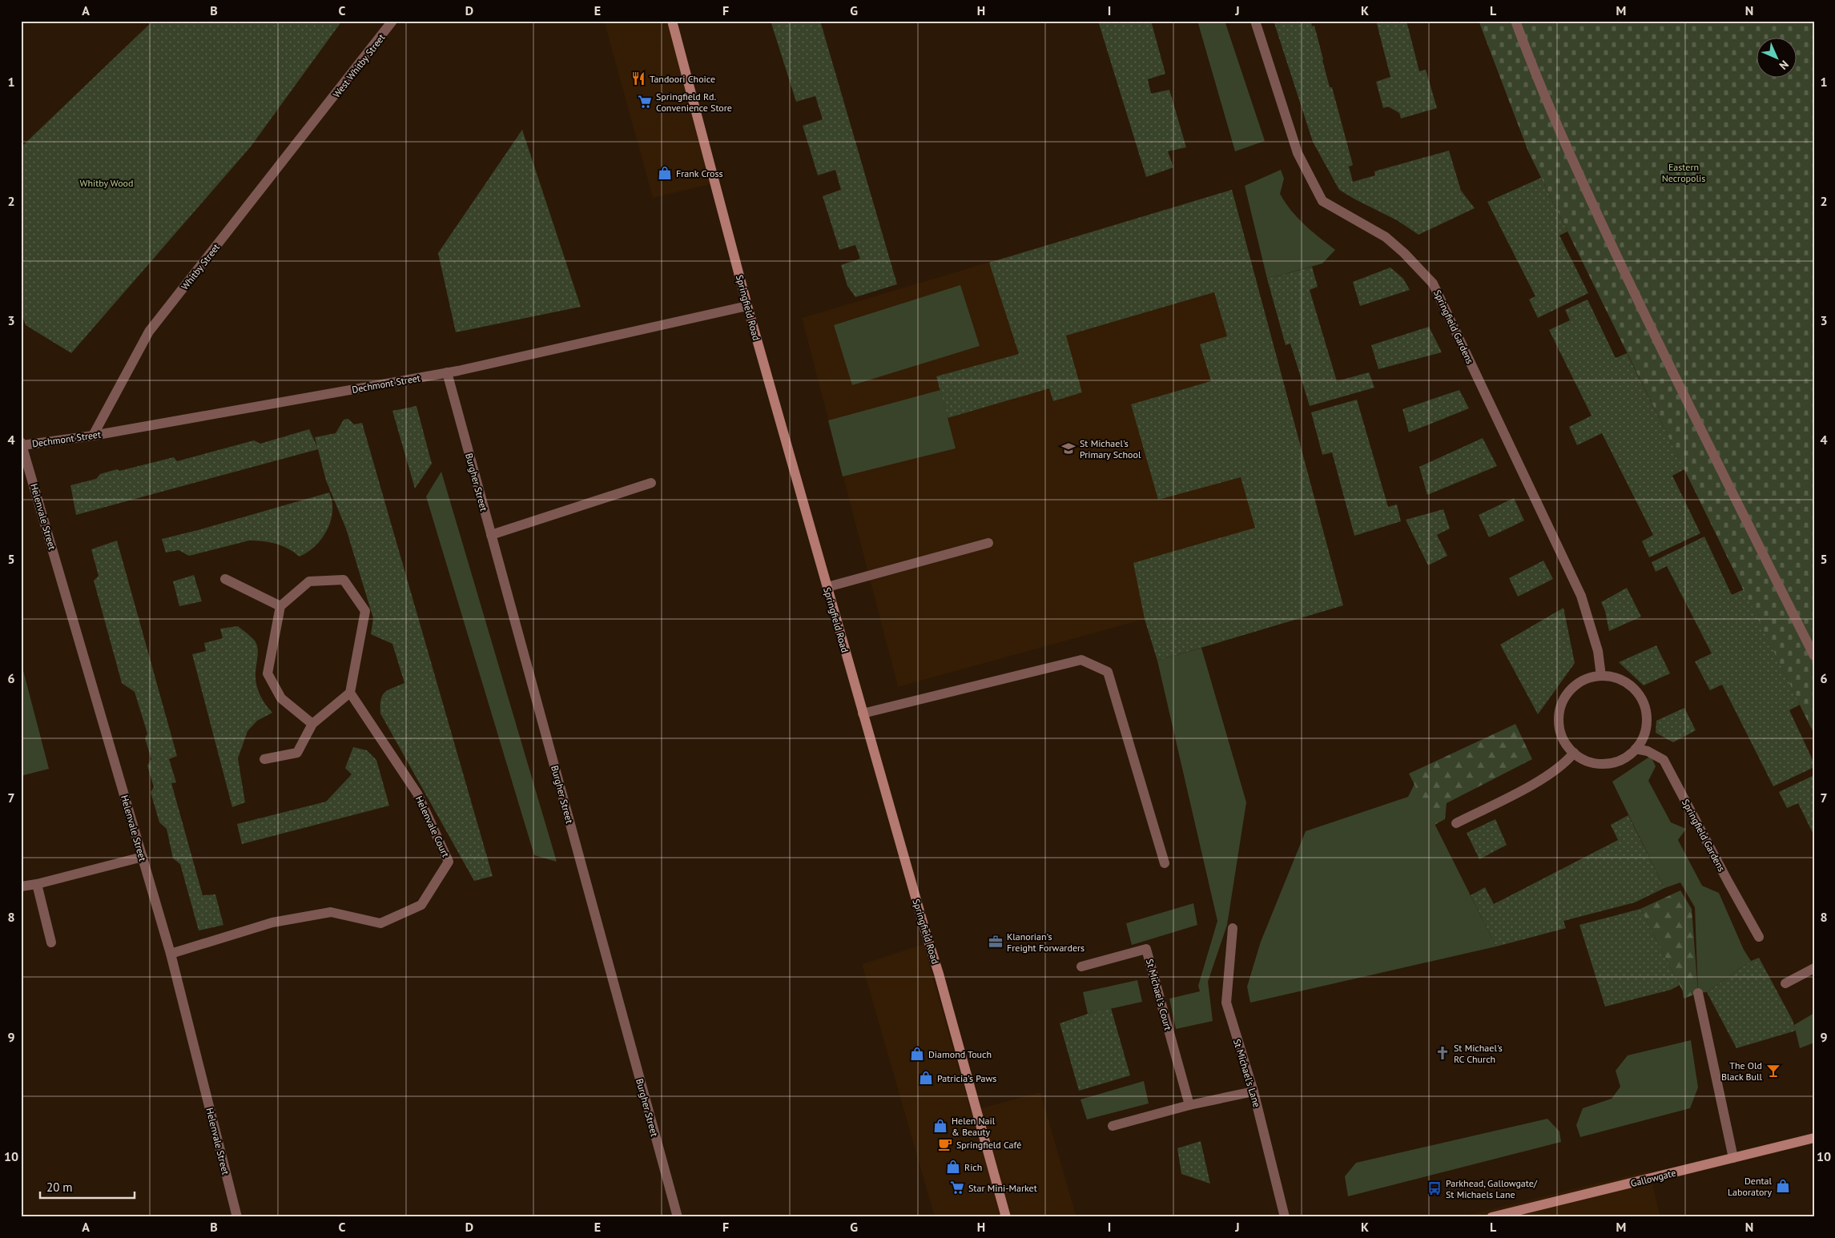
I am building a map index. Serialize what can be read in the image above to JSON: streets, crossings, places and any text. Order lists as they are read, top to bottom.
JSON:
{
  "streets": {
    "street": [
      "West Whitby Street",
      "Whitby Street",
      "Springfield Road",
      "Springfield Gardens",
      "Dechmont Street",
      "Burgher Street",
      "Helenvale Street",
      "Helenvale Court",
      "St Michael's Court",
      "St Michael's Lane",
      "Gallowgate"
    ]
  },
  "crossings": [
    ["West Whitby Street", "Whitby Street"],
    ["Whitby Street", "Dechmont Street"],
    ["Springfield Road", "Dechmont Street"],
    ["Dechmont Street", "Burgher Street"],
    ["Dechmont Street", "Helenvale Street"],
    ["Helenvale Street", "Helenvale Court"]
  ],
  "parks": ["Eastern Necropolis", "Whitby Wood"],
  "places": {
    "restaurant": ["Tandoori Choice"],
    "supermarket": ["Springfield Rd. Convenience Store", "Star Mini-Market"],
    "shop": [
      "Frank Cross",
      "Diamond Touch",
      "Patricia's Paws",
      "Helen Nail & Beauty",
      "Rich",
      "Dental Laboratory"
    ],
    "school or university": ["St Michael's Primary School"],
    "office": ["Klanorian's Freight Forwarders"],
    "church": ["St Michael's RC Church"],
    "bar": ["The Old Black Bull"],
    "cafe": ["Springfield Café"],
    "bus stop": ["Parkhead, Gallowgate/ St Michaels Lane"]
  },
  "scale_bar": "20 m",
  "north": "bottom right",
  "grid": {
    "columns": [
      "A",
      "B",
      "C",
      "D",
      "E",
      "F",
      "G",
      "H",
      "I",
      "J",
      "K",
      "L",
      "M",
      "N"
    ],
    "rows": [
      "1",
      "2",
      "3",
      "4",
      "5",
      "6",
      "7",
      "8",
      "9",
      "10"
    ]
  }
}
